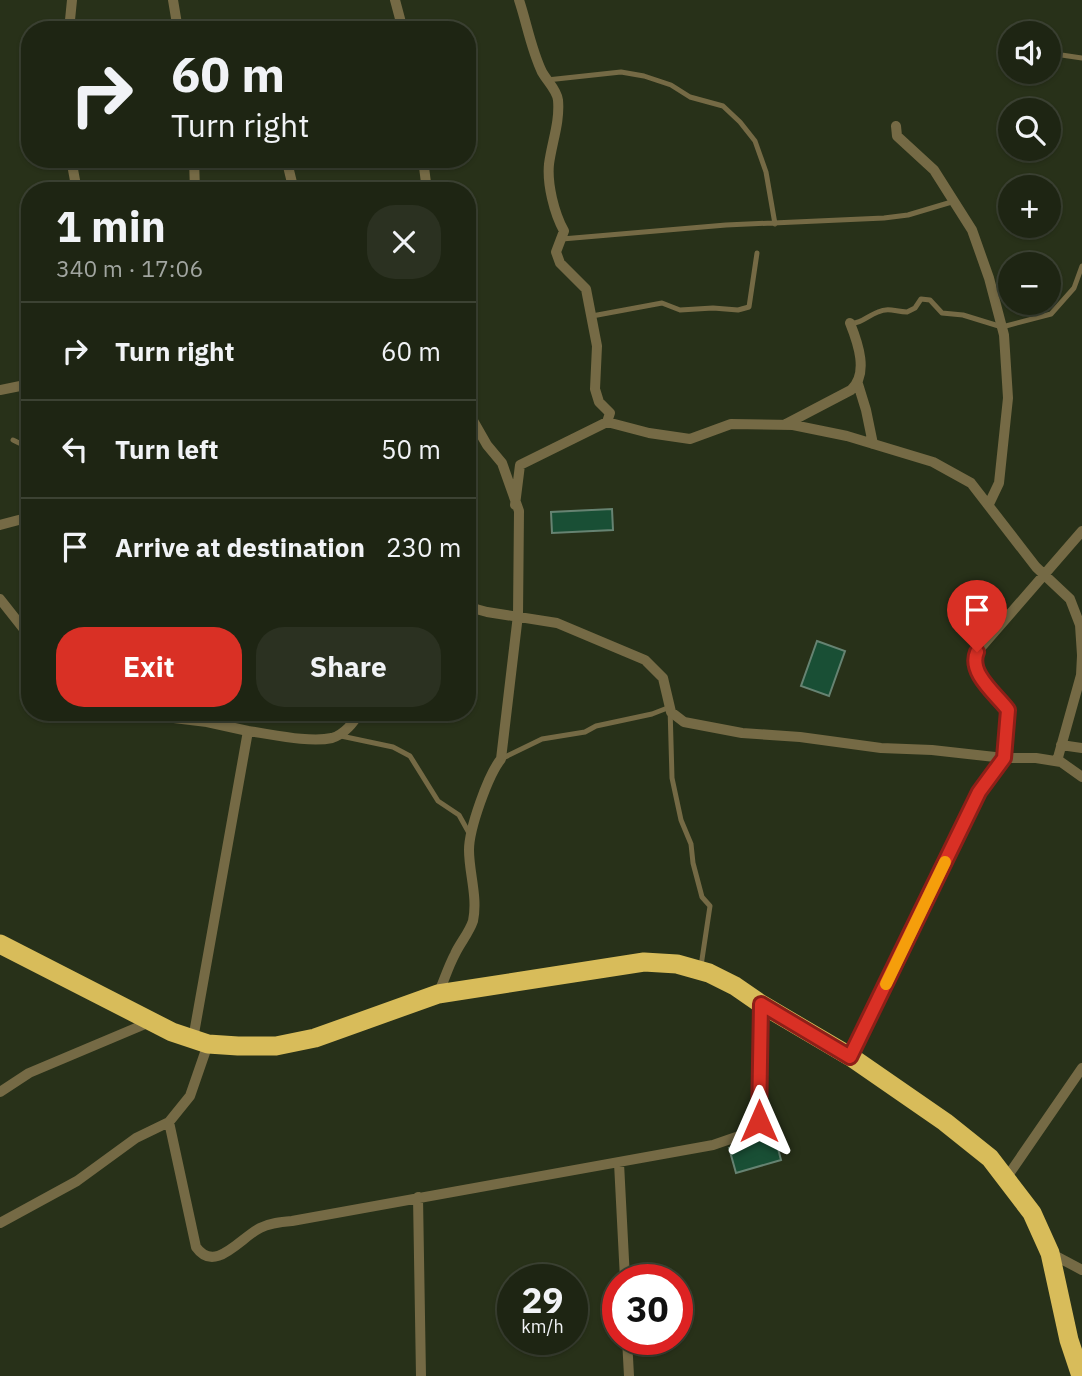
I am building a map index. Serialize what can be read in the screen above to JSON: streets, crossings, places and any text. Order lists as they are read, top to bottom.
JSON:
{
  "page": {
    "map_buttons": ["+", "−"],
    "turn": ["60 m", "Turn right"],
    "heading": ["1 min", "340 m · 17:06"],
    "list": [
      {
        "name": "Turn right",
        "value": "60 m"
      },
      {
        "name": "Turn left",
        "value": "50 m"
      },
      {
        "name": "Arrive at destination",
        "value": "230 m"
      }
    ],
    "buttons": ["Exit", "Share"],
    "speed": "29 km/h",
    "limit": "30"
  }
}
